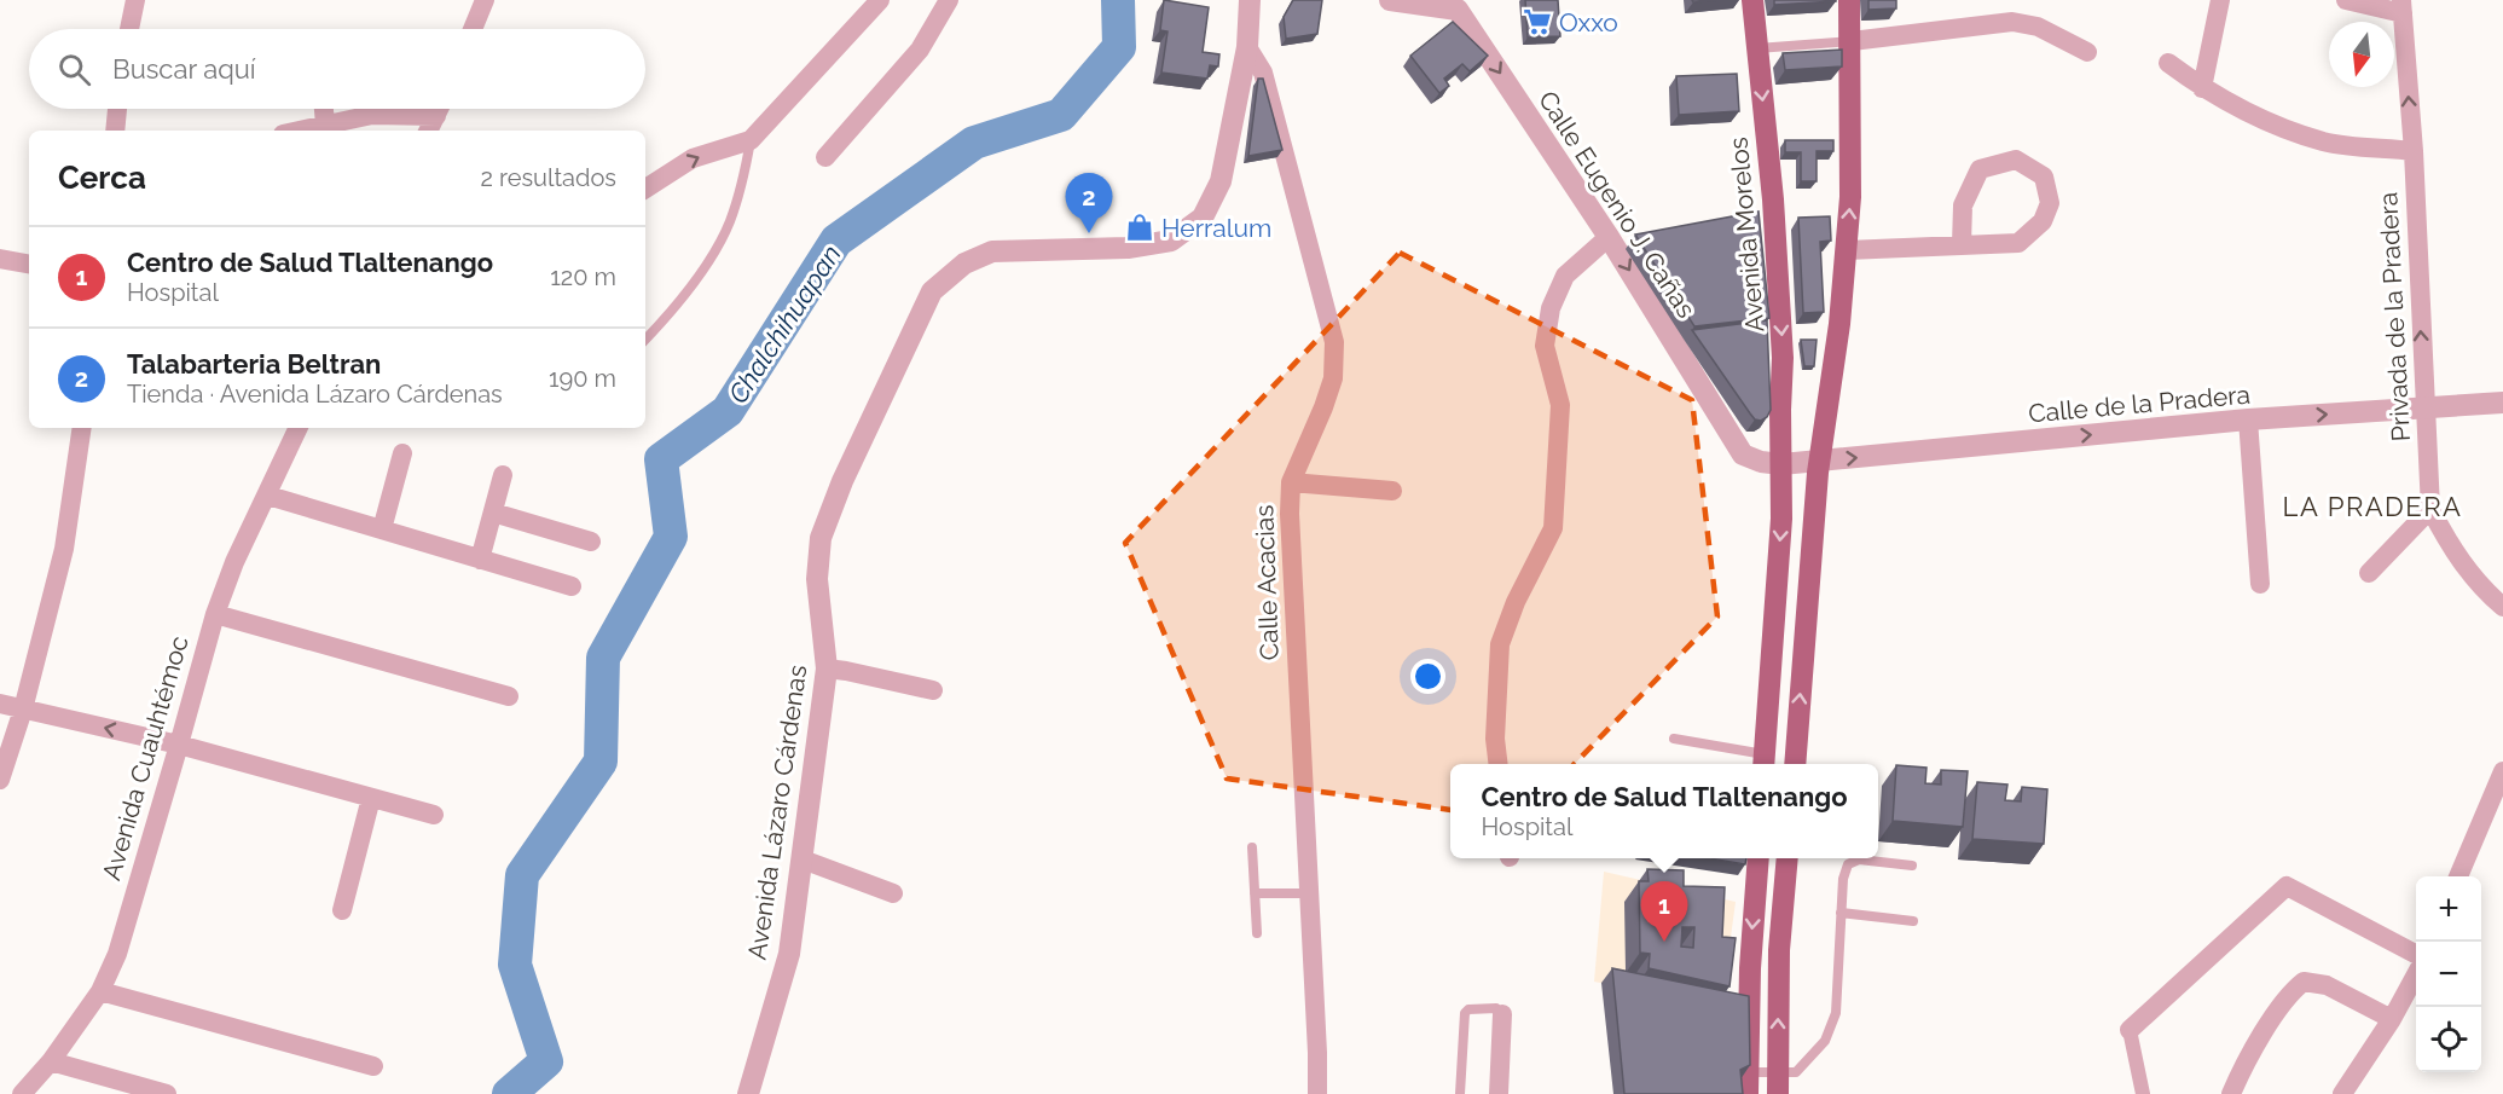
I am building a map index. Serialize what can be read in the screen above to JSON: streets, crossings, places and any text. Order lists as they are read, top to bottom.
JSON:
{
  "streets": {
    "main road": ["Avenida Morelos"],
    "street": [
      "Calle Eugenio J. Cañas",
      "Privada de la Pradera",
      "Calle de la Pradera",
      "Calle Acacias",
      "Avenida Cuauhtémoc",
      "Avenida Lázaro Cárdenas"
    ]
  },
  "crossings": [
    ["Calle Eugenio J. Cañas", "Avenida Morelos"],
    ["Calle Eugenio J. Cañas", "Calle de la Pradera"],
    ["Avenida Morelos", "Calle de la Pradera"],
    ["Privada de la Pradera", "Calle de la Pradera"],
    ["Calle Acacias", "Avenida Lázaro Cárdenas"]
  ],
  "one_way": ["Calle Eugenio J. Cañas", "Privada de la Pradera", "Calle de la Pradera"],
  "districts": ["LA PRADERA"],
  "water": ["Chalchihuapan"],
  "places": {
    "supermarket": ["Oxxo"],
    "shop": ["Herralum"]
  },
  "north": "bottom",
  "page": {
    "search": "Buscar aquí",
    "heading": ["Cerca", "2 resultados"],
    "pins": ["2", "1"],
    "list": [
      {
        "mark": "1",
        "name": "Centro de Salud Tlaltenango",
        "note": "Hospital",
        "value": "120 m"
      },
      {
        "mark": "2",
        "name": "Talabarteria Beltran",
        "note": "Tienda · Avenida Lázaro Cárdenas",
        "value": "190 m"
      }
    ],
    "popup": ["Centro de Salud Tlaltenango", "Hospital"],
    "map_buttons": ["+", "−"]
  }
}
